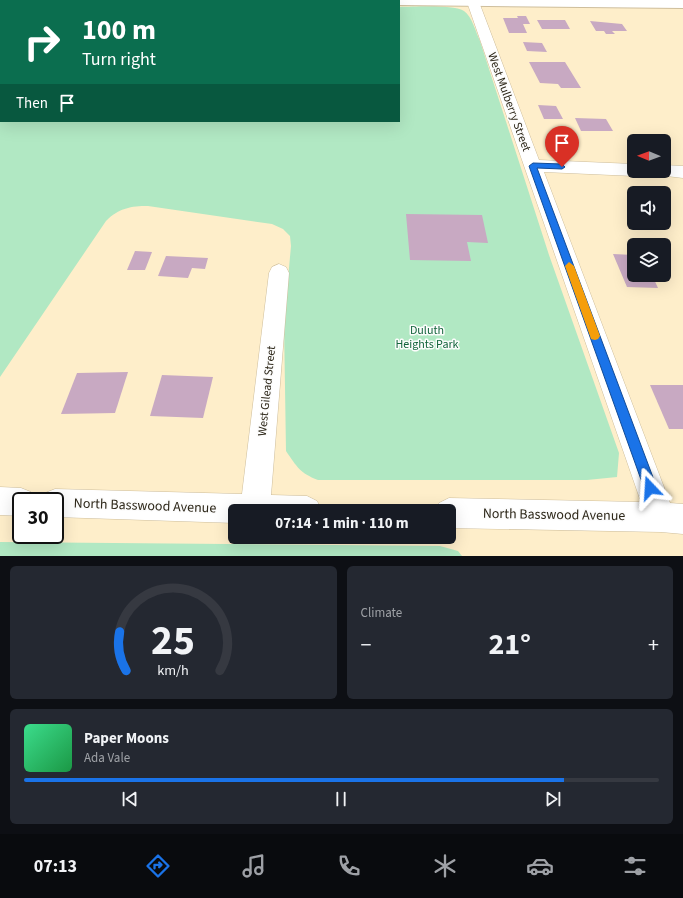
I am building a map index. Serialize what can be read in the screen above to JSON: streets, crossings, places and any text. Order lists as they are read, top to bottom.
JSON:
{
  "streets": {
    "street": ["West Mulberry Street", "West Gilead Street", "North Basswood Avenue"]
  },
  "crossings": [
    ["West Mulberry Street", "North Basswood Avenue"]
  ],
  "parks": ["Duluth Heights Park"],
  "north": "left",
  "page": {
    "turn": ["100 m", "Turn right"],
    "then": "Then",
    "limit": "30",
    "trip": "07:14 · 1 min · 110 m",
    "tile": "Climate",
    "heat": ["−", "21°", "+"],
    "song": ["Paper Moons", "Ada Vale"],
    "tabs": "07:13",
    "gauge": ["25", "km/h"]
  }
}
